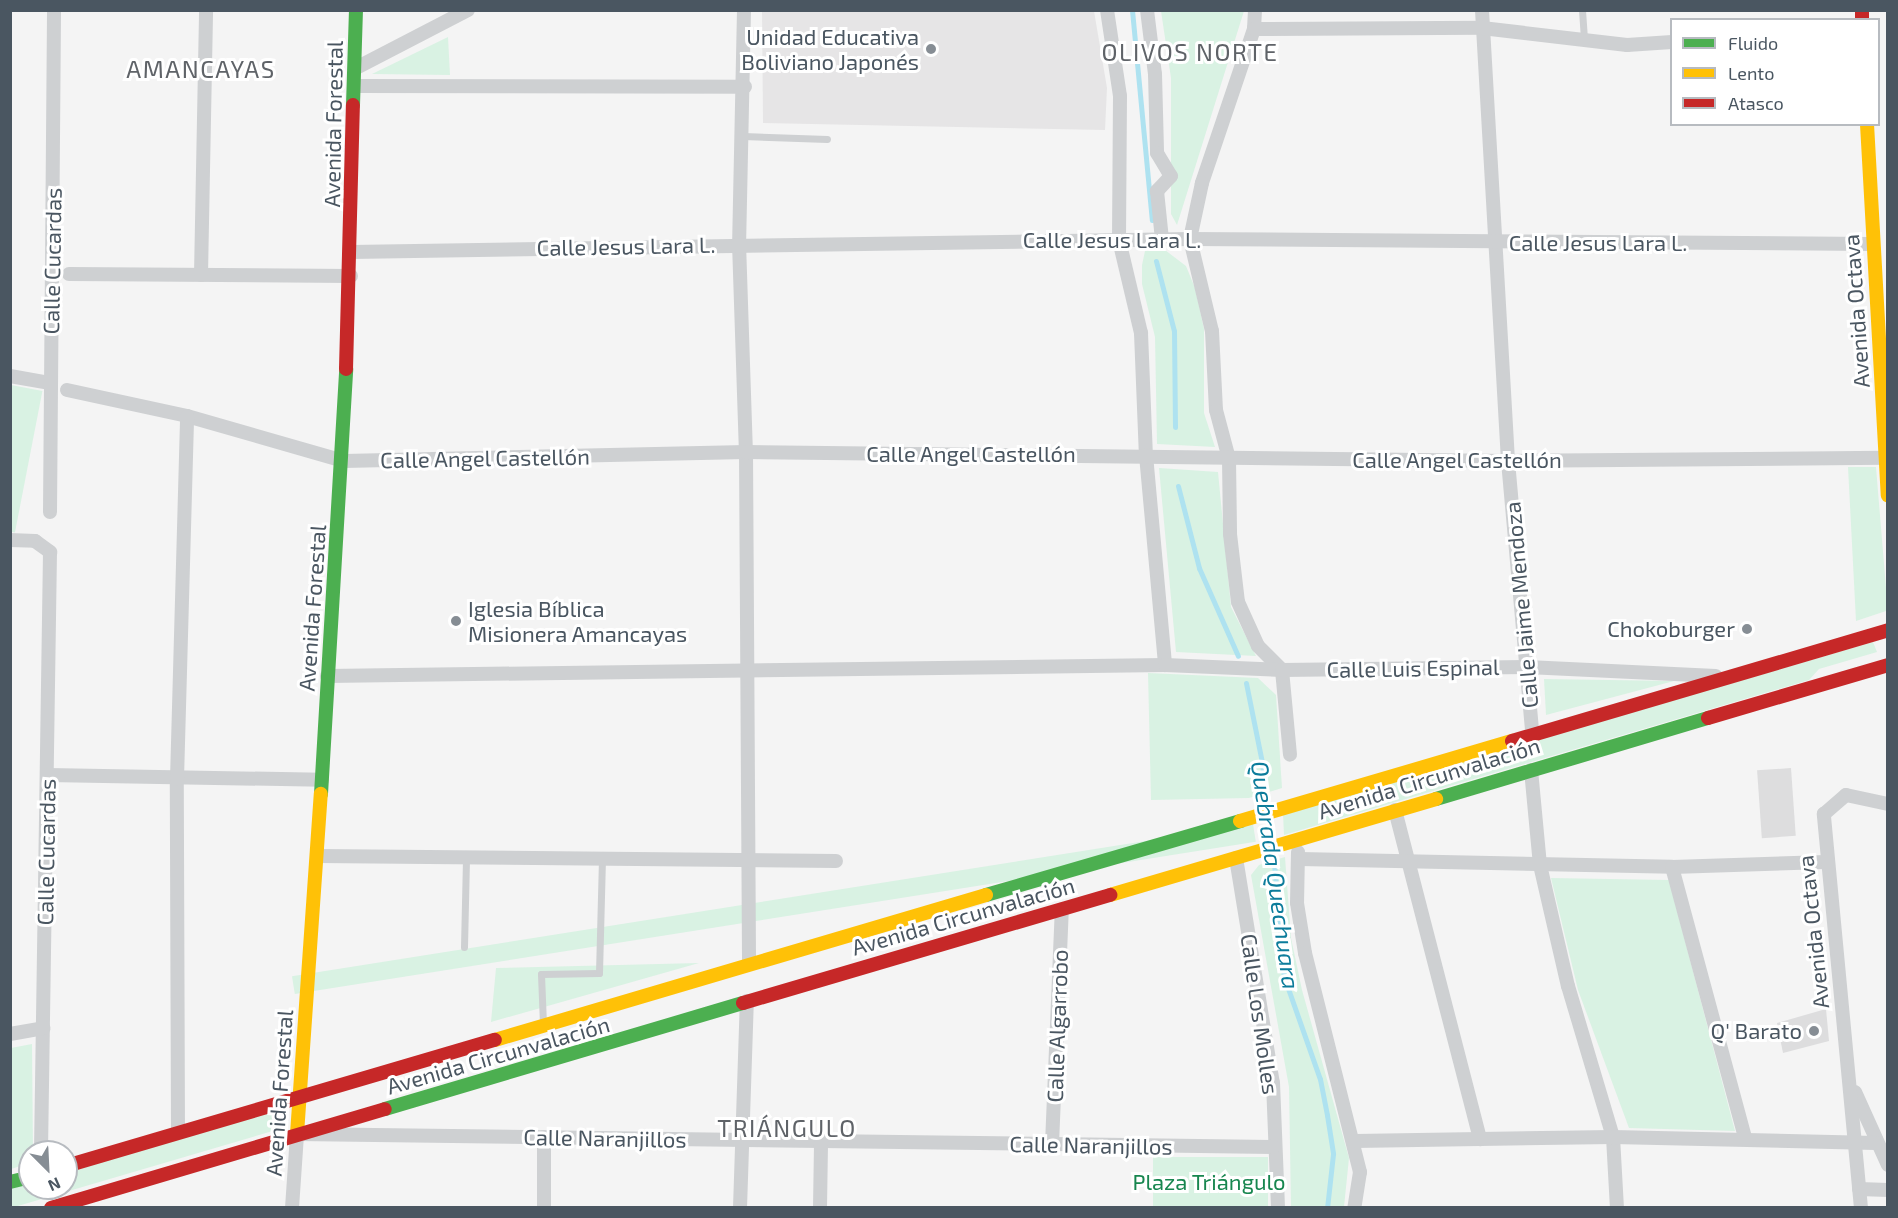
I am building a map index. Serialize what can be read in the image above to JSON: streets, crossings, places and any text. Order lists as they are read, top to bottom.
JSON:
{
  "streets": {
    "main road": ["Avenida Forestal", "Avenida Octava", "Avenida Circunvalación"],
    "street": [
      "Calle Jesus Lara L.",
      "Calle Cucardas",
      "Calle Angel Castellón",
      "Calle Jaime Mendoza",
      "Calle Luis Espinal",
      "Calle Los Molles",
      "Calle Algarrobo",
      "Calle Naranjillos"
    ]
  },
  "crossings": [
    ["Avenida Forestal", "Calle Jesus Lara L."],
    ["Avenida Forestal", "Calle Angel Castellón"],
    ["Avenida Forestal", "Calle Luis Espinal"],
    ["Avenida Forestal", "Avenida Circunvalación"],
    ["Avenida Forestal", "Calle Naranjillos"],
    ["Calle Jesus Lara L.", "Avenida Octava"],
    ["Calle Jesus Lara L.", "Calle Jaime Mendoza"],
    ["Avenida Octava", "Calle Angel Castellón"],
    ["Calle Angel Castellón", "Calle Jaime Mendoza"],
    ["Calle Jaime Mendoza", "Calle Luis Espinal"],
    ["Calle Jaime Mendoza", "Avenida Circunvalación"],
    ["Calle Luis Espinal", "Avenida Circunvalación"],
    ["Avenida Circunvalación", "Calle Los Molles"],
    ["Avenida Circunvalación", "Calle Algarrobo"],
    ["Avenida Circunvalación", "Calle Naranjillos"],
    ["Calle Los Molles", "Calle Naranjillos"],
    ["Calle Algarrobo", "Calle Naranjillos"]
  ],
  "districts": ["OLIVOS NORTE", "AMANCAYAS", "TRIÁNGULO"],
  "water": ["Quebrada Quechuara"],
  "parks": ["Plaza Triángulo"],
  "places": [
    "Unidad Educativa Boliviano Japonés",
    "Iglesia Bíblica Misionera Amancayas",
    "Chokoburger",
    "Q' Barato"
  ],
  "legend": ["Fluido", "Lento", "Atasco"],
  "north": "bottom right"
}
